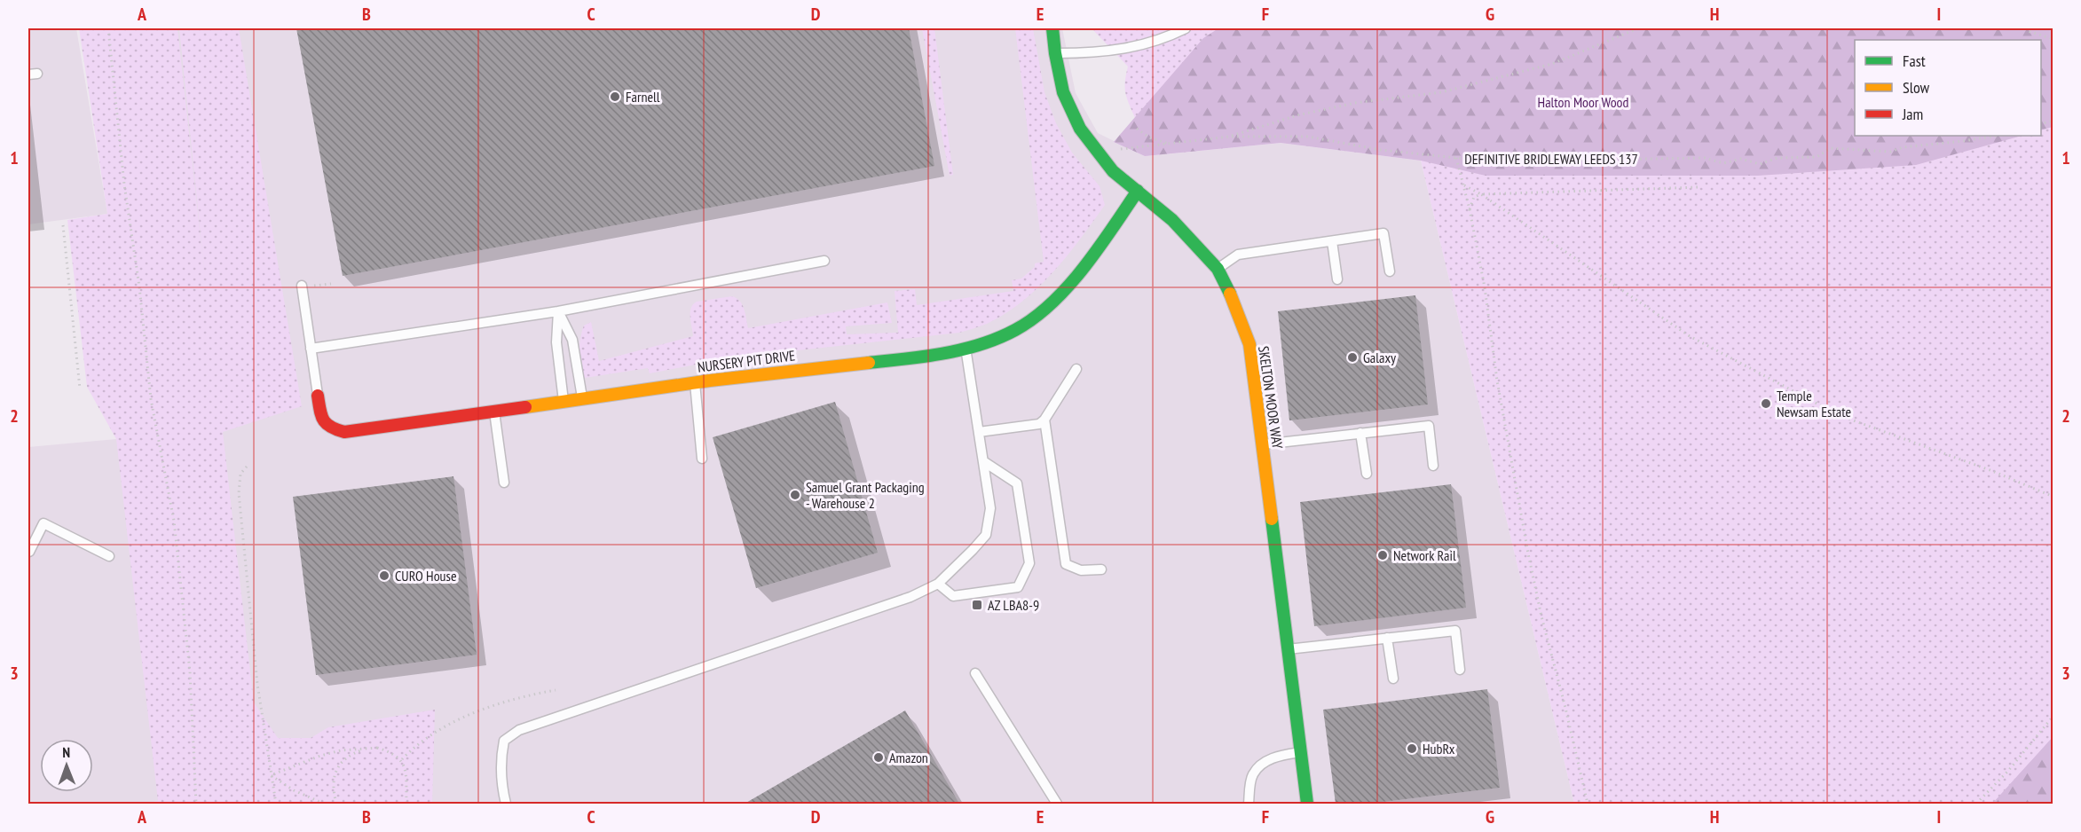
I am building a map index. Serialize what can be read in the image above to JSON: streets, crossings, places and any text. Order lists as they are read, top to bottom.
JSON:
{
  "streets": {
    "street": ["NURSERY PIT DRIVE", "SKELTON MOOR WAY"],
    "path": ["DEFINITIVE BRIDLEWAY LEEDS 137"]
  },
  "crossings": [
    ["NURSERY PIT DRIVE", "SKELTON MOOR WAY"]
  ],
  "parks": ["Halton Moor Wood"],
  "places": {
    "other": [
      "Farnell",
      "Galaxy",
      "Temple Newsam Estate",
      "Samuel Grant Packaging - Warehouse 2",
      "Network Rail",
      "CURO House",
      "HubRx",
      "Amazon"
    ],
    "transit": ["AZ LBA8-9"]
  },
  "legend": ["Fast", "Slow", "Jam"],
  "north": "top",
  "grid": {
    "columns": [
      "A",
      "B",
      "C",
      "D",
      "E",
      "F",
      "G",
      "H",
      "I"
    ],
    "rows": ["1", "2", "3"]
  }
}
